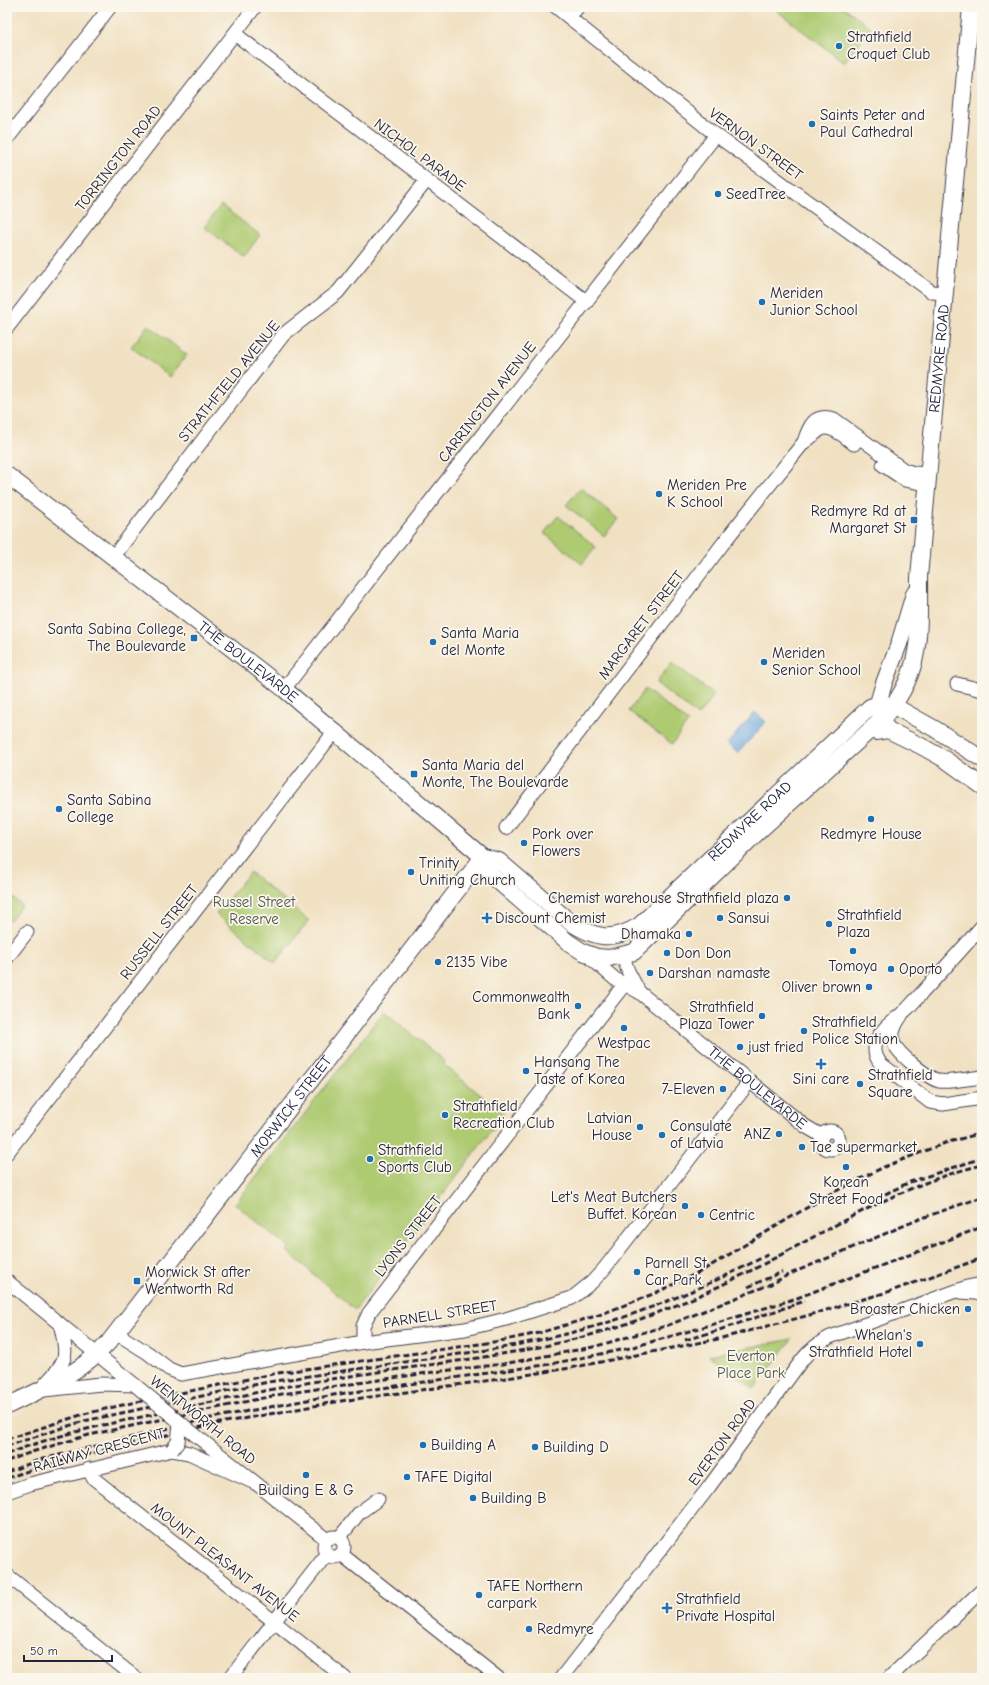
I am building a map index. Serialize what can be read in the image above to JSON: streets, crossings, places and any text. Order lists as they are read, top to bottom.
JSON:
{
  "streets": {
    "main road": ["REDMYRE ROAD", "THE BOULEVARDE", "MORWICK STREET"],
    "street": [
      "VERNON STREET",
      "NICHOL PARADE",
      "TORRINGTON ROAD",
      "STRATHFIELD AVENUE",
      "CARRINGTON AVENUE",
      "MARGARET STREET",
      "RUSSELL STREET",
      "LYONS STREET",
      "PARNELL STREET",
      "WENTWORTH ROAD",
      "EVERTON ROAD",
      "RAILWAY CRESCENT",
      "MOUNT PLEASANT AVENUE"
    ]
  },
  "crossings": [
    ["VERNON STREET", "REDMYRE ROAD"],
    ["VERNON STREET", "CARRINGTON AVENUE"],
    ["NICHOL PARADE", "TORRINGTON ROAD"],
    ["NICHOL PARADE", "STRATHFIELD AVENUE"],
    ["NICHOL PARADE", "CARRINGTON AVENUE"],
    ["REDMYRE ROAD", "MARGARET STREET"],
    ["REDMYRE ROAD", "THE BOULEVARDE"],
    ["STRATHFIELD AVENUE", "THE BOULEVARDE"],
    ["CARRINGTON AVENUE", "THE BOULEVARDE"],
    ["THE BOULEVARDE", "RUSSELL STREET"],
    ["THE BOULEVARDE", "MORWICK STREET"],
    ["THE BOULEVARDE", "LYONS STREET"],
    ["THE BOULEVARDE", "PARNELL STREET"],
    ["MORWICK STREET", "PARNELL STREET"],
    ["MORWICK STREET", "WENTWORTH ROAD"],
    ["LYONS STREET", "PARNELL STREET"],
    ["WENTWORTH ROAD", "RAILWAY CRESCENT"],
    ["RAILWAY CRESCENT", "MOUNT PLEASANT AVENUE"]
  ],
  "parks": ["Russel Street Reserve", "Everton Place Park"],
  "places": {
    "other": [
      "Strathfield Croquet Club",
      "Saints Peter and Paul Cathedral",
      "SeedTree",
      "Meriden Junior School",
      "Meriden Pre K School",
      "Santa Maria del Monte",
      "Meriden Senior School",
      "Santa Sabina College",
      "Redmyre House",
      "Pork over Flowers",
      "Trinity Uniting Church",
      "Chemist warehouse Strathfield plaza",
      "Sansui",
      "Strathfield Plaza",
      "Dhamaka",
      "Tomoya",
      "Don Don",
      "2135 Vibe",
      "Oporto",
      "Darshan namaste",
      "Oliver brown",
      "Commonwealth Bank",
      "Strathfield Plaza Tower",
      "Westpac",
      "Strathfield Police Station",
      "just fried",
      "Hansang The Taste of Korea",
      "Strathfield Square",
      "7-Eleven",
      "Strathfield Recreation Club",
      "Latvian House",
      "ANZ",
      "Consulate of Latvia",
      "Tae supermarket",
      "Strathfield Sports Club",
      "Korean Street Food",
      "Let's Meat Butchers Buffet. Korean",
      "Centric",
      "Parnell St Car Park",
      "Broaster Chicken",
      "Whelan's Strathfield Hotel",
      "Building A",
      "Building D",
      "Building E & G",
      "TAFE Digital",
      "Building B",
      "TAFE Northern carpark",
      "Redmyre"
    ],
    "transit": [
      "Redmyre Rd at Margaret St",
      "Santa Sabina College, The Boulevarde",
      "Santa Maria del Monte, The Boulevarde",
      "Morwick St after Wentworth Rd"
    ],
    "health": ["Discount Chemist", "Sini care", "Strathfield Private Hospital"]
  },
  "scale_bar": "50 m"
}
